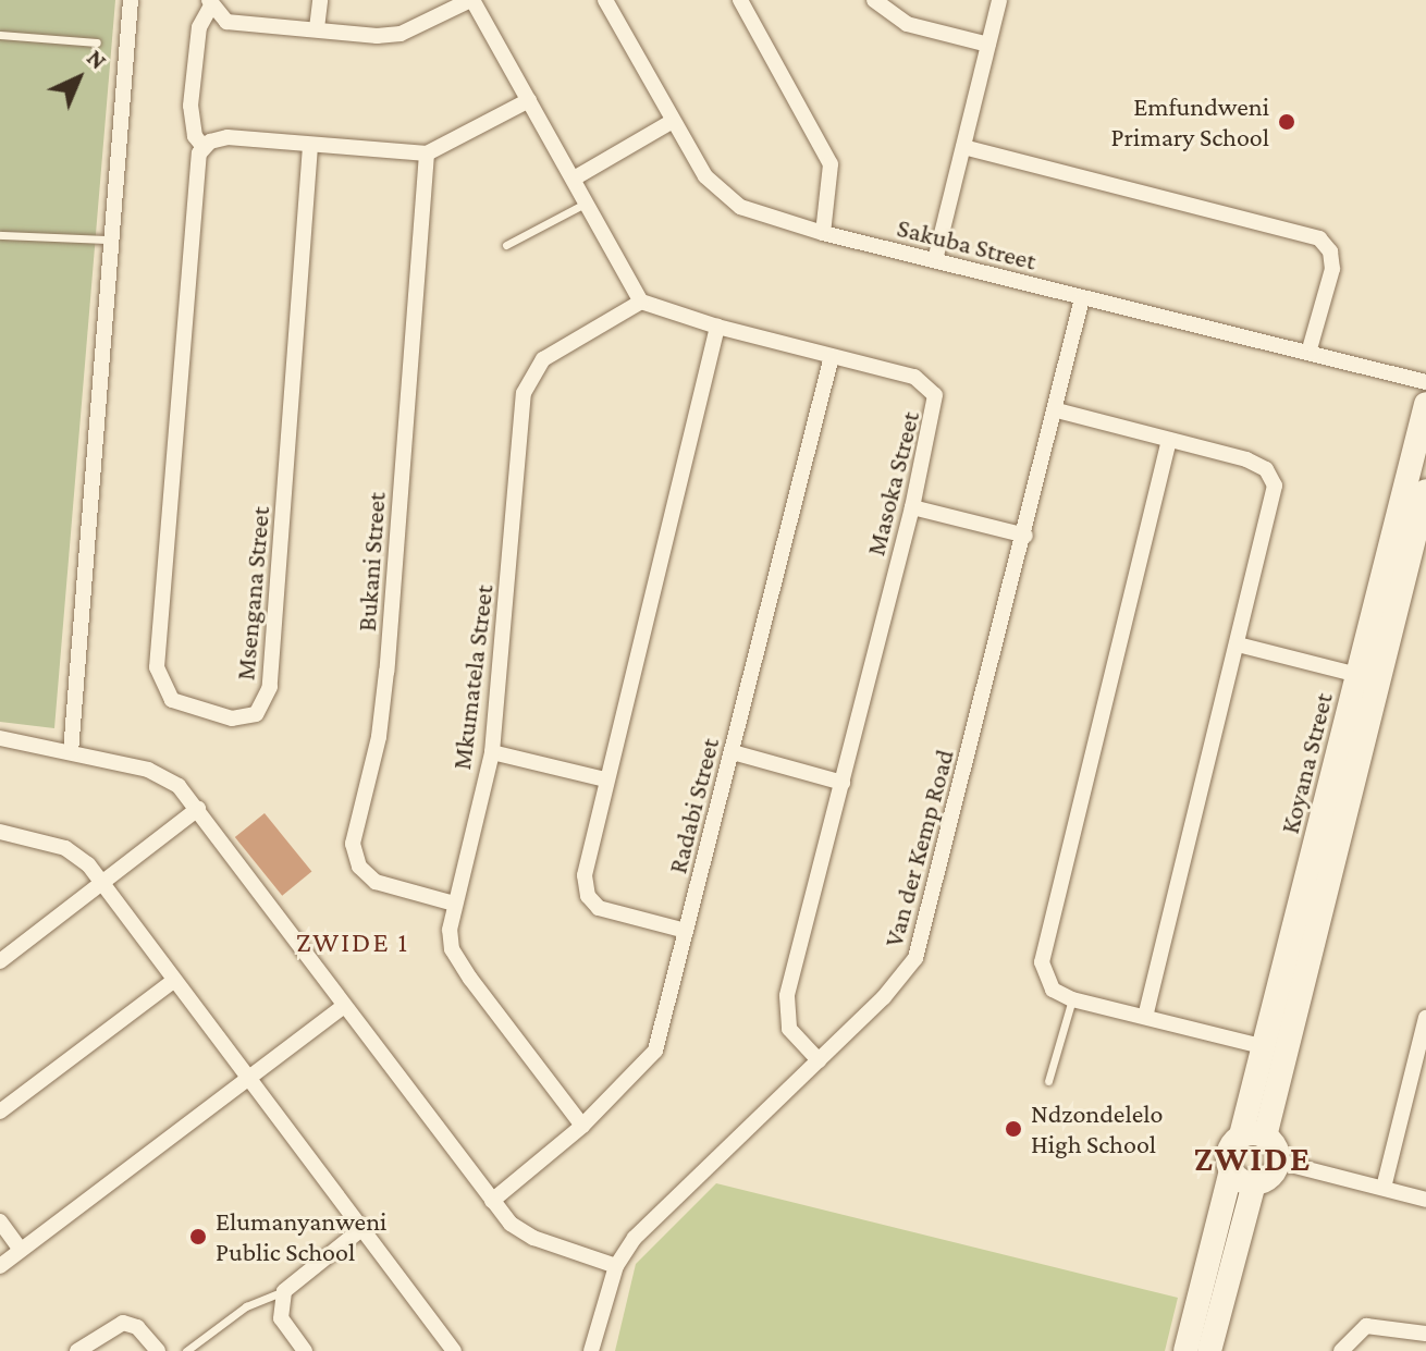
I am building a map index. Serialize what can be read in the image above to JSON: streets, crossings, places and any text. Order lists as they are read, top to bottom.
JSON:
{
  "streets": {
    "main road": ["Koyana Street"],
    "street": [
      "Sakuba Street",
      "Masoka Street",
      "Bukani Street",
      "Msengana Street",
      "Mkumatela Street",
      "Radabi Street",
      "Van der Kemp Road"
    ]
  },
  "crossings": [
    ["Sakuba Street", "Van der Kemp Road"],
    ["Masoka Street", "Mkumatela Street"],
    ["Masoka Street", "Radabi Street"],
    ["Masoka Street", "Van der Kemp Road"],
    ["Bukani Street", "Mkumatela Street"],
    ["Mkumatela Street", "Radabi Street"]
  ],
  "districts": ["ZWIDE 1", "ZWIDE"],
  "places": ["Emfundweni Primary School", "Ndzondelelo High School", "Elumanyanweni Public School"],
  "north": "top right"
}
